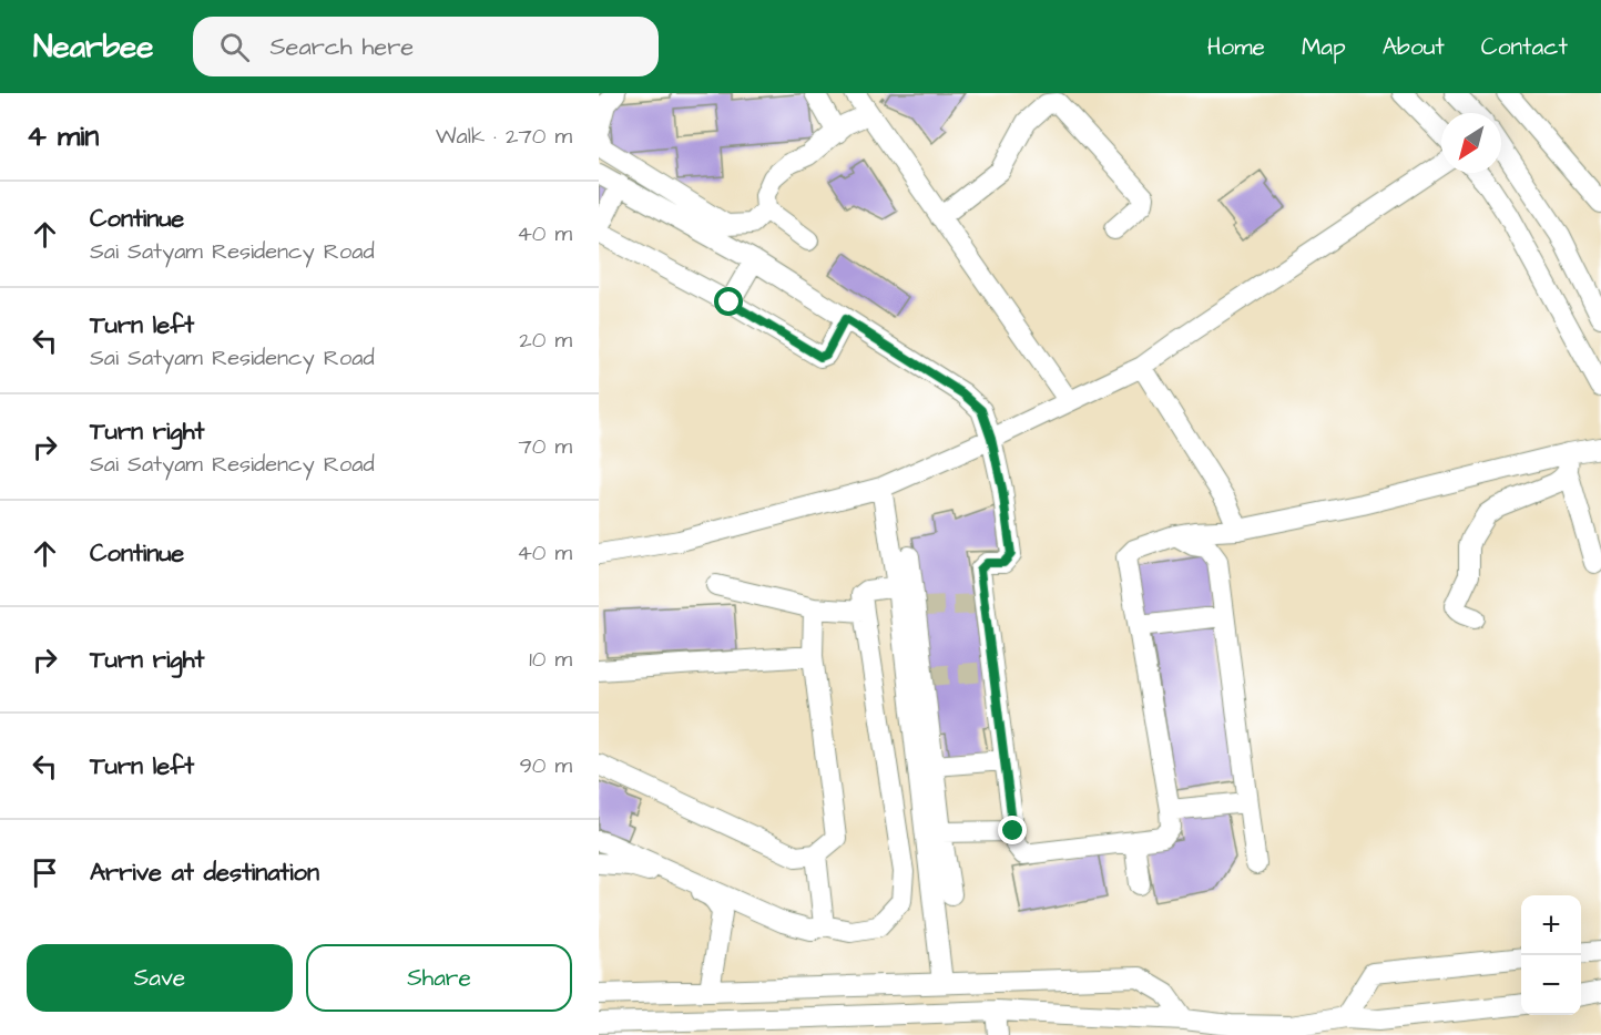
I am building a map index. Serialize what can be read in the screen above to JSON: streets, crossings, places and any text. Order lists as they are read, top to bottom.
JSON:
{
  "north": "bottom left",
  "page": {
    "header": "Nearbee",
    "search": "Search here",
    "nav": [
      "Home",
      "Map",
      "About",
      "Contact"
    ],
    "heading": ["4 min", "Walk · 270 m"],
    "list": [
      ["Continue", "Sai Satyam Residency Road", "40 m"],
      ["Turn left", "Sai Satyam Residency Road", "20 m"],
      ["Turn right", "Sai Satyam Residency Road", "70 m"],
      ["Continue", "40 m"],
      ["Turn right", "10 m"],
      ["Turn left", "90 m"],
      "Arrive at destination"
    ],
    "map_buttons": ["+", "−"],
    "buttons": ["Save", "Share"]
  }
}
